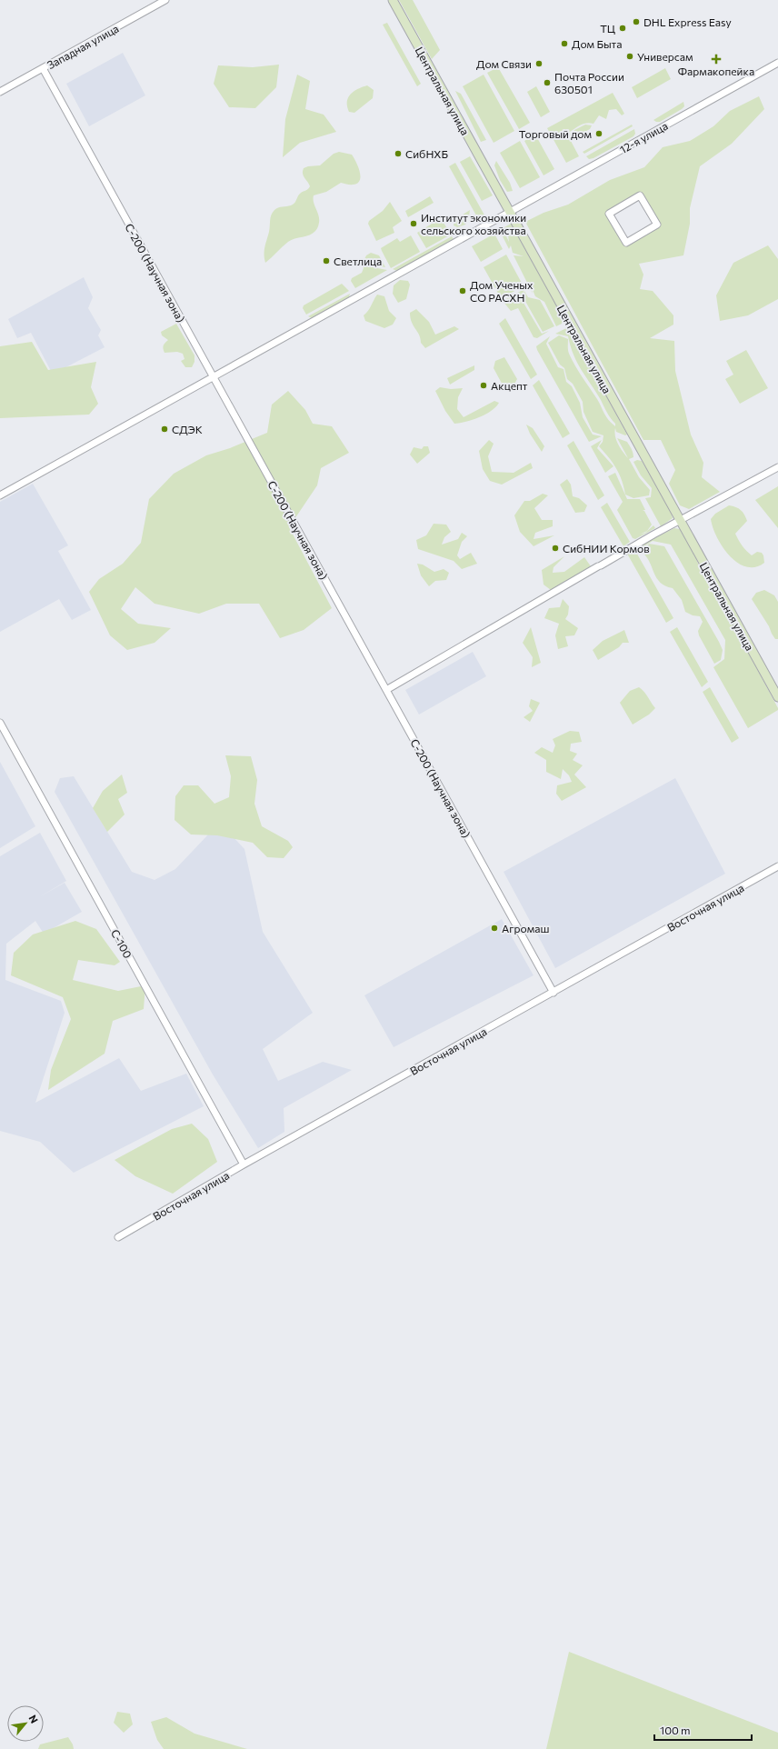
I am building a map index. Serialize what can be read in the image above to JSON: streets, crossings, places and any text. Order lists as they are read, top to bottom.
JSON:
{
  "streets": {
    "main road": ["Центральная улица"],
    "street": [
      "Западная улица",
      "12-я улица",
      "С-200 (Научная зона)",
      "Восточная улица",
      "С-100"
    ]
  },
  "crossings": [
    ["Западная улица", "С-200 (Научная зона)"],
    ["Центральная улица", "12-я улица"],
    ["12-я улица", "С-200 (Научная зона)"],
    ["С-200 (Научная зона)", "Восточная улица"],
    ["Восточная улица", "С-100"]
  ],
  "places": {
    "other": [
      "DHL Express Easy",
      "ТЦ",
      "Дом Быта",
      "Универсам",
      "Дом Связи",
      "Почта России 630501",
      "Торговый дом",
      "СибНХБ",
      "Институт экономики сельского хозяйства",
      "Светлица",
      "Дом Ученых СО РАСХН",
      "Акцепт",
      "СДЭК",
      "СибНИИ Кормов",
      "Агромаш"
    ],
    "health": ["Фармакопейка"]
  },
  "scale_bar": "100 m",
  "north": "top right"
}
